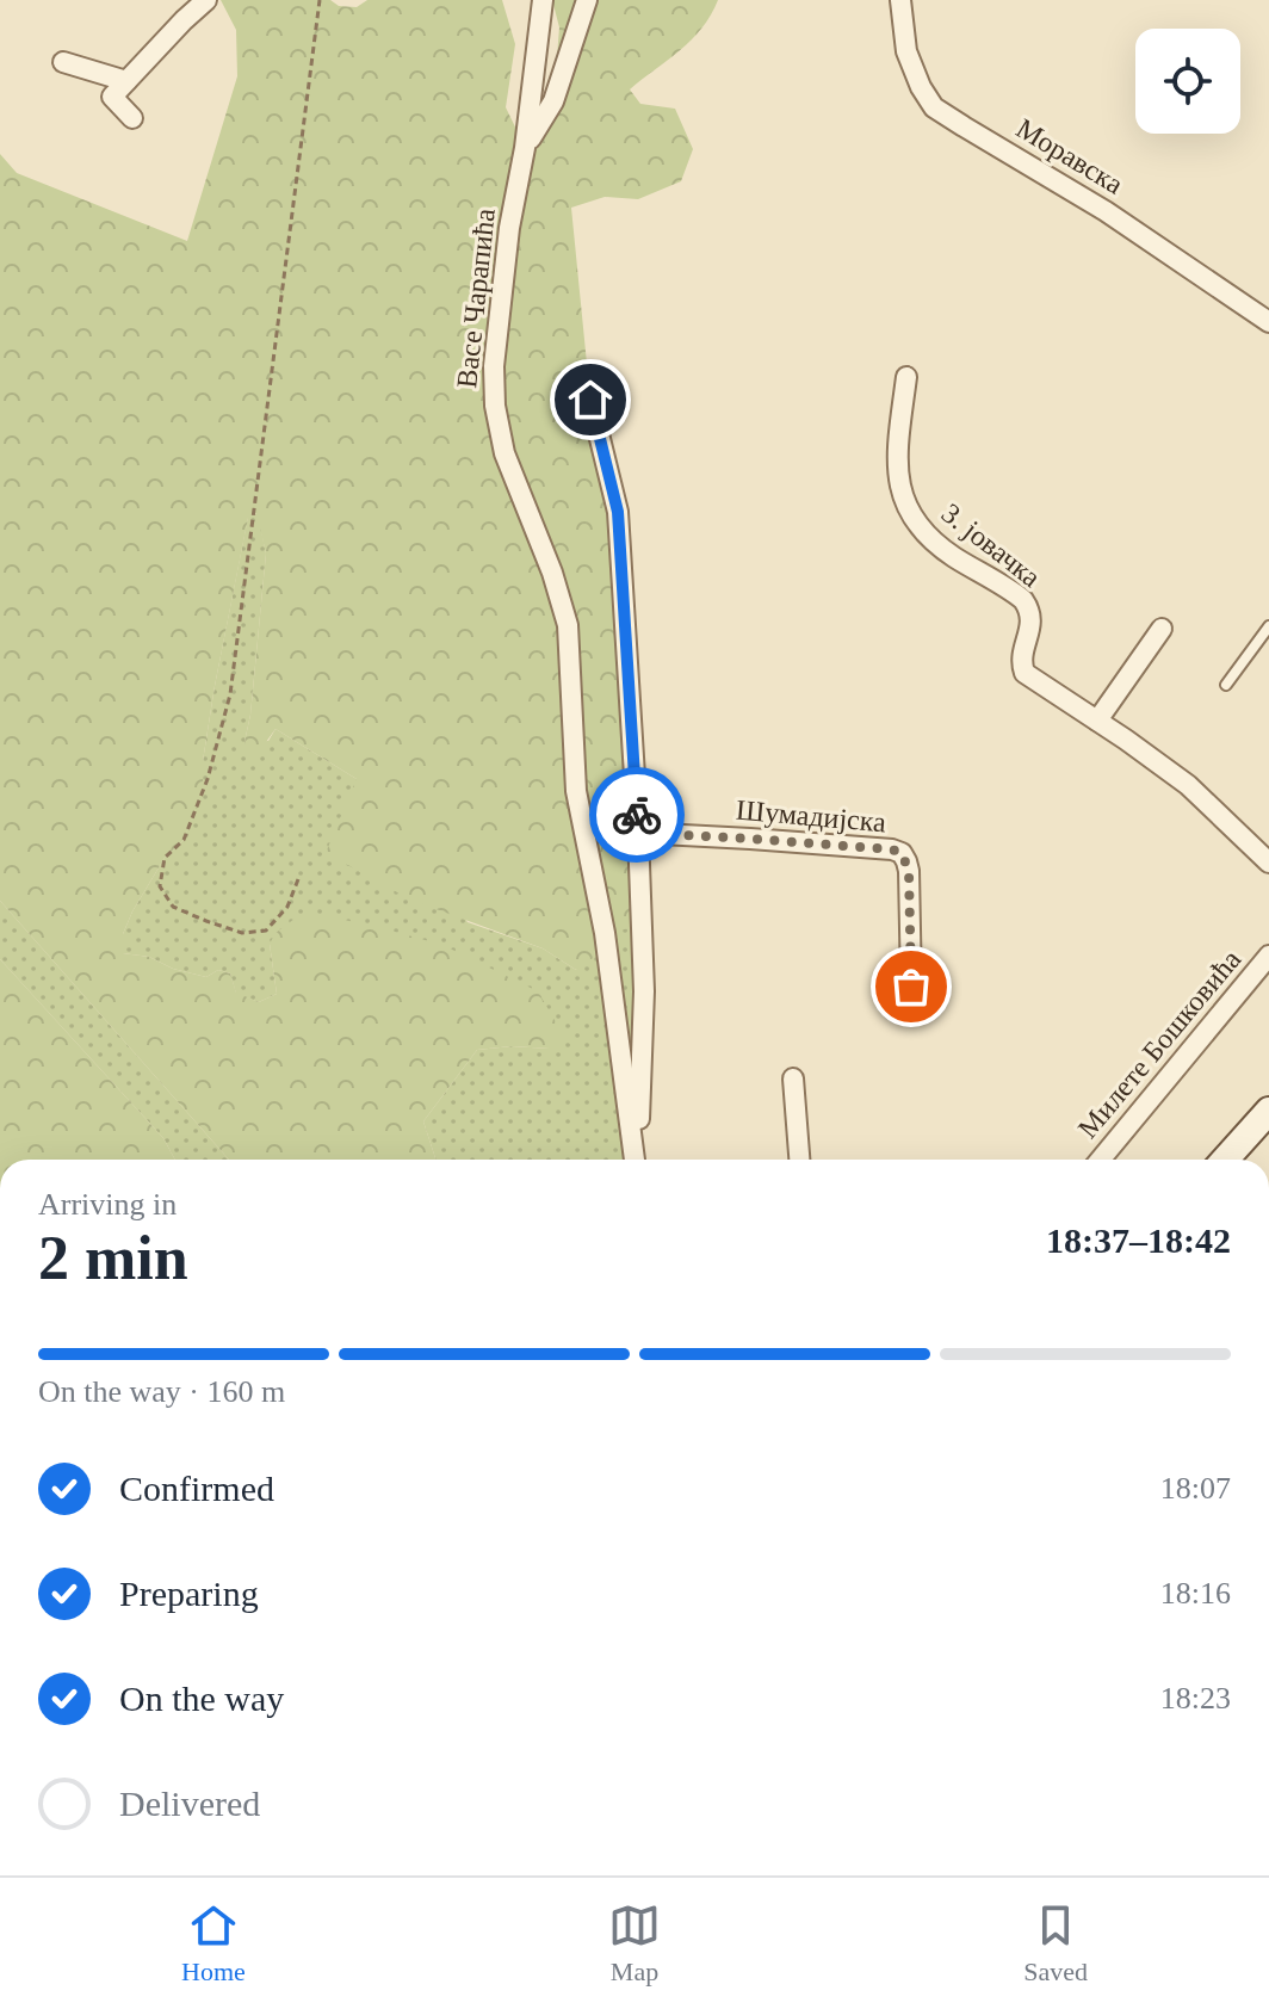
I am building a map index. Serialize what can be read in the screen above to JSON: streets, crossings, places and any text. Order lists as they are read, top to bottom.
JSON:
{
  "streets": {
    "street": [
      "Моравска",
      "Васе Чарапића",
      "3. јовачка",
      "Шумадијска",
      "Милете Бошковића"
    ]
  },
  "page": {
    "heading": ["2 min", "Arriving in", "18:37–18:42"],
    "bar": "On the way · 160 m",
    "list": [
      ["Confirmed", "18:07"],
      ["Preparing", "18:16"],
      ["On the way", "18:23"],
      "Delivered"
    ],
    "tabs": ["Home", "Map", "Saved"]
  }
}
